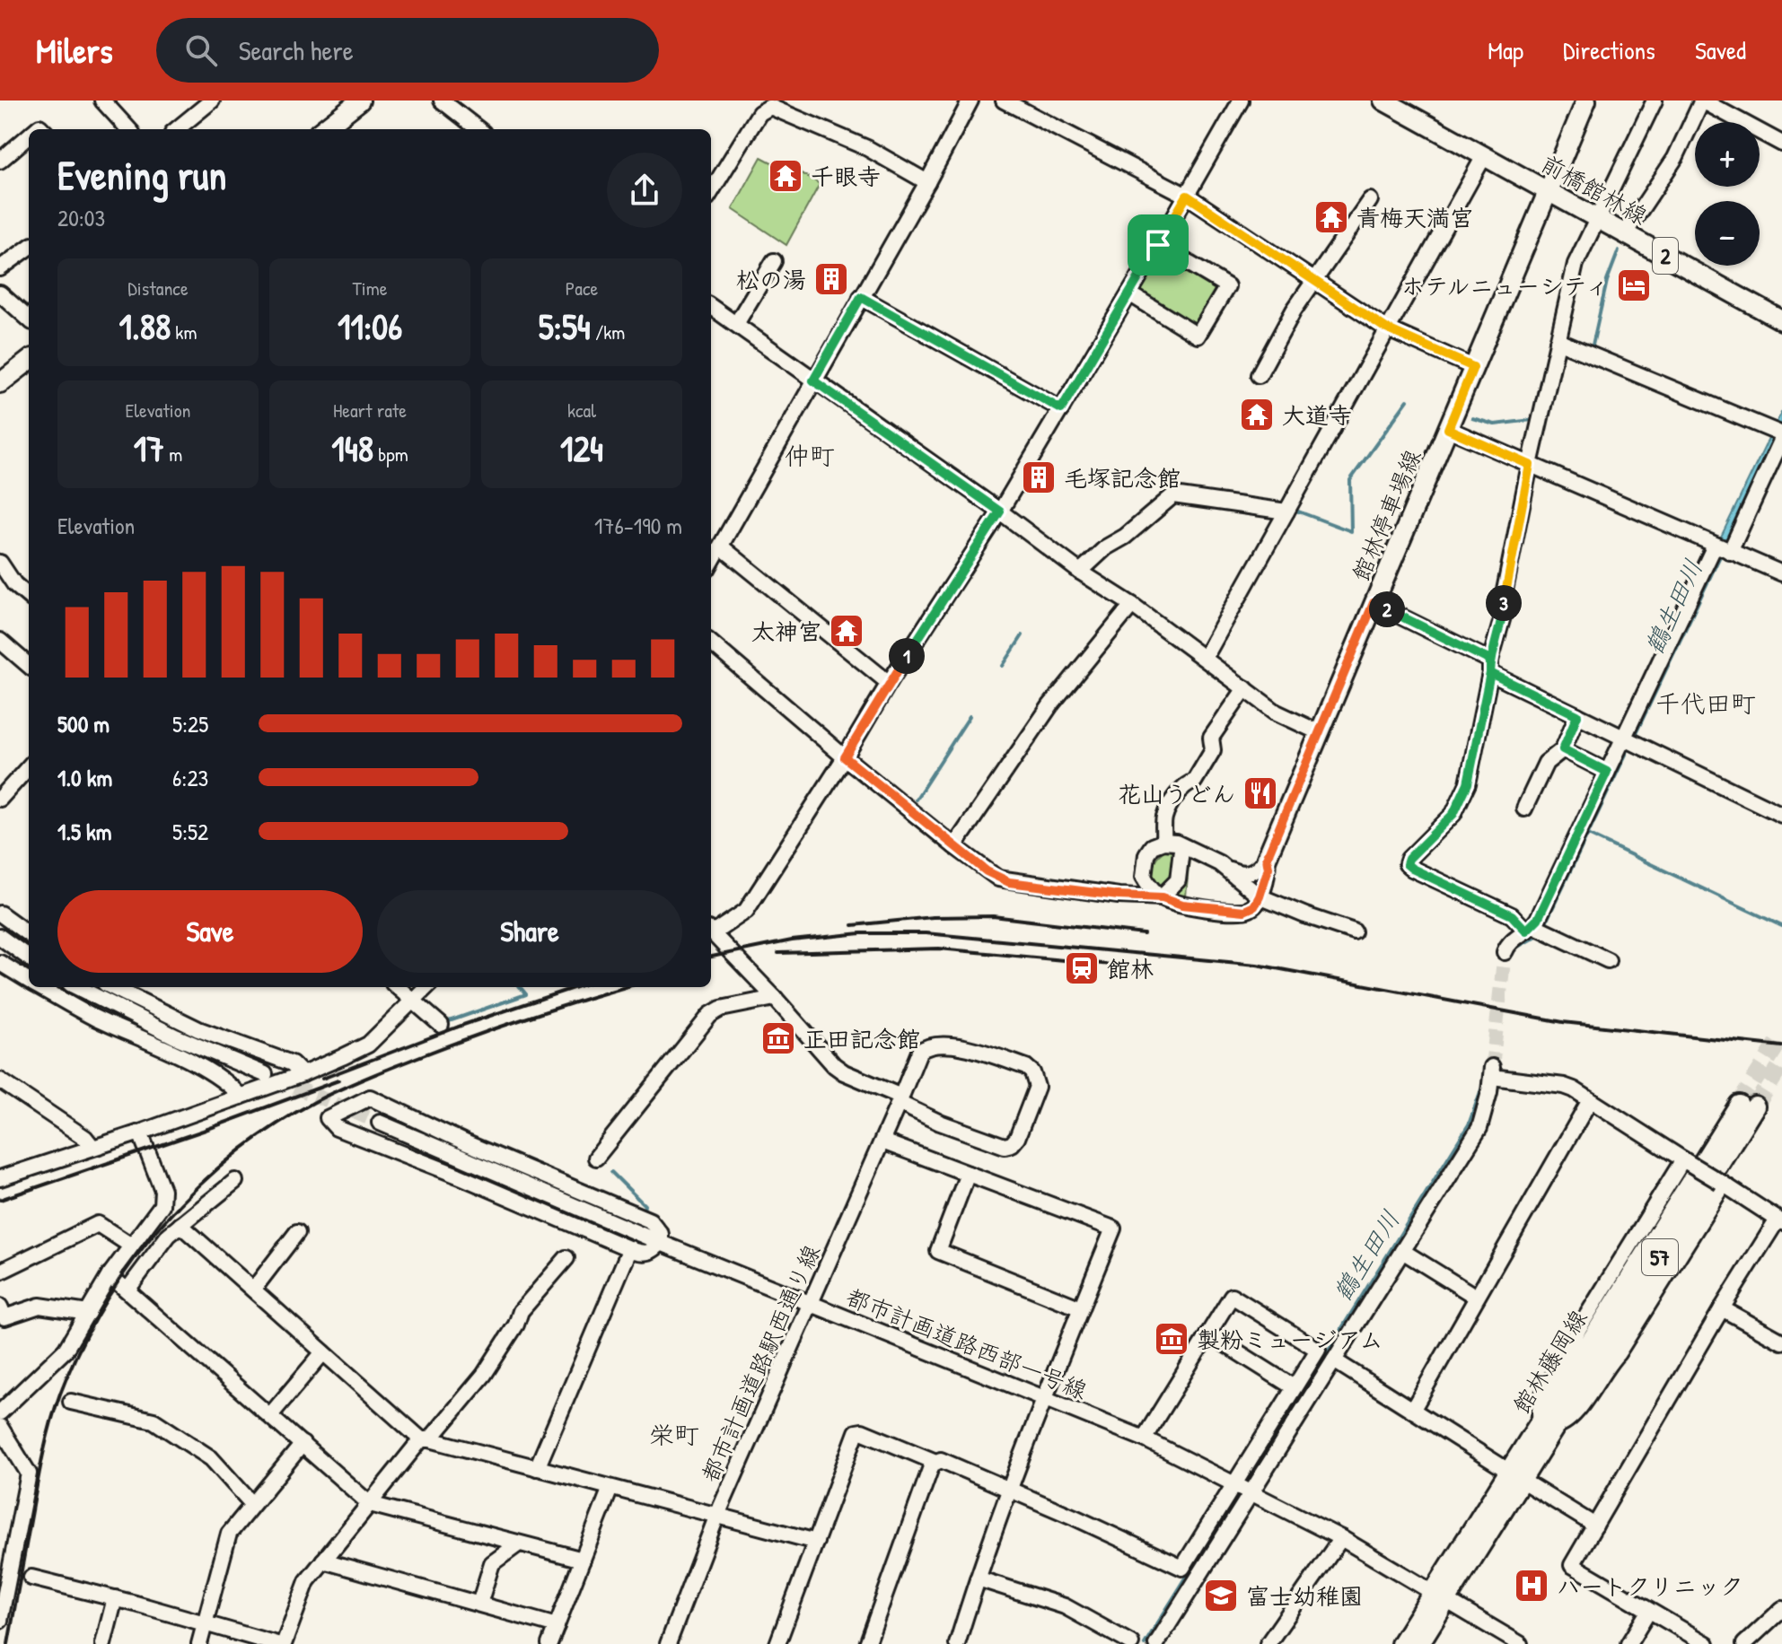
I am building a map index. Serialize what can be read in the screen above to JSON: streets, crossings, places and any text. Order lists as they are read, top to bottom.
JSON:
{
  "streets": {
    "main road": [
      "前橋館林線",
      "2",
      "館林停車場線",
      "57",
      "館林藤岡線"
    ],
    "street": ["都市計画道路西部一号線", "都市計画道路駅西通り線"]
  },
  "crossings": [
    ["前橋館林線", "館林停車場線"],
    ["都市計画道路西部一号線", "館林藤岡線"],
    ["都市計画道路西部一号線", "都市計画道路駅西通り線"]
  ],
  "districts": ["仲町", "千代田町", "栄町"],
  "water": ["鶴生田川"],
  "places": {
    "temple": [
      "千眼寺",
      "青梅天満宮",
      "大道寺",
      "太神宮"
    ],
    "building": ["松の湯", "毛塚記念館"],
    "hotel": ["ホテルニューシティ"],
    "restaurant": ["花山うどん"],
    "station": ["館林"],
    "museum": ["正田記念館", "製粉ミュージアム"],
    "hospital": ["ハートクリニック"],
    "school or university": ["富士幼稚園"]
  },
  "page": {
    "header": "Milers",
    "search": "Search here",
    "nav": ["Map", "Directions", "Saved"],
    "map_buttons": ["+", "−"],
    "heading": ["Evening run", "20:03"],
    "stats": [
      ["Distance", "1.88 km"],
      ["Time", "11:06"],
      ["Pace", "5:54 /km"],
      ["Elevation", "17 m"],
      ["Heart rate", "148 bpm"],
      ["kcal", "124"]
    ],
    "chart": ["Elevation", "176–190 m"],
    "pins": ["3", "2", "1"],
    "list": [
      {
        "name": "500 m",
        "note": "5:25"
      },
      {
        "name": "1.0 km",
        "note": "6:23"
      },
      {
        "name": "1.5 km",
        "note": "5:52"
      }
    ],
    "buttons": ["Save", "Share"]
  }
}
